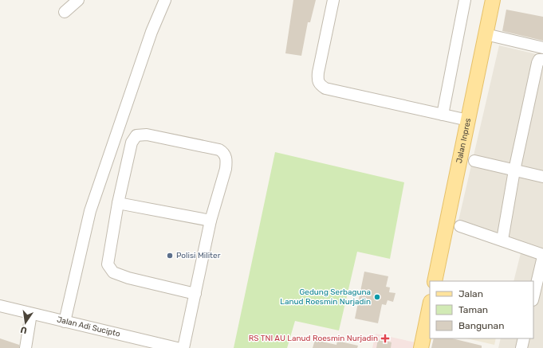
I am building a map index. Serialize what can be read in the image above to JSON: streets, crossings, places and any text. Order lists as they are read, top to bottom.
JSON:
{
  "streets": {
    "main road": ["Jalan Inpres"],
    "street": ["Jalan Adi Sucipto"]
  },
  "places": {
    "other": ["Polisi Militer", "Gedung Serbaguna Lanud Roesmin Nurjadin"],
    "health": ["RS TNI AU Lanud Roesmin Nurjadin"]
  },
  "legend": ["Jalan", "Taman", "Bangunan"],
  "north": "bottom"
}
